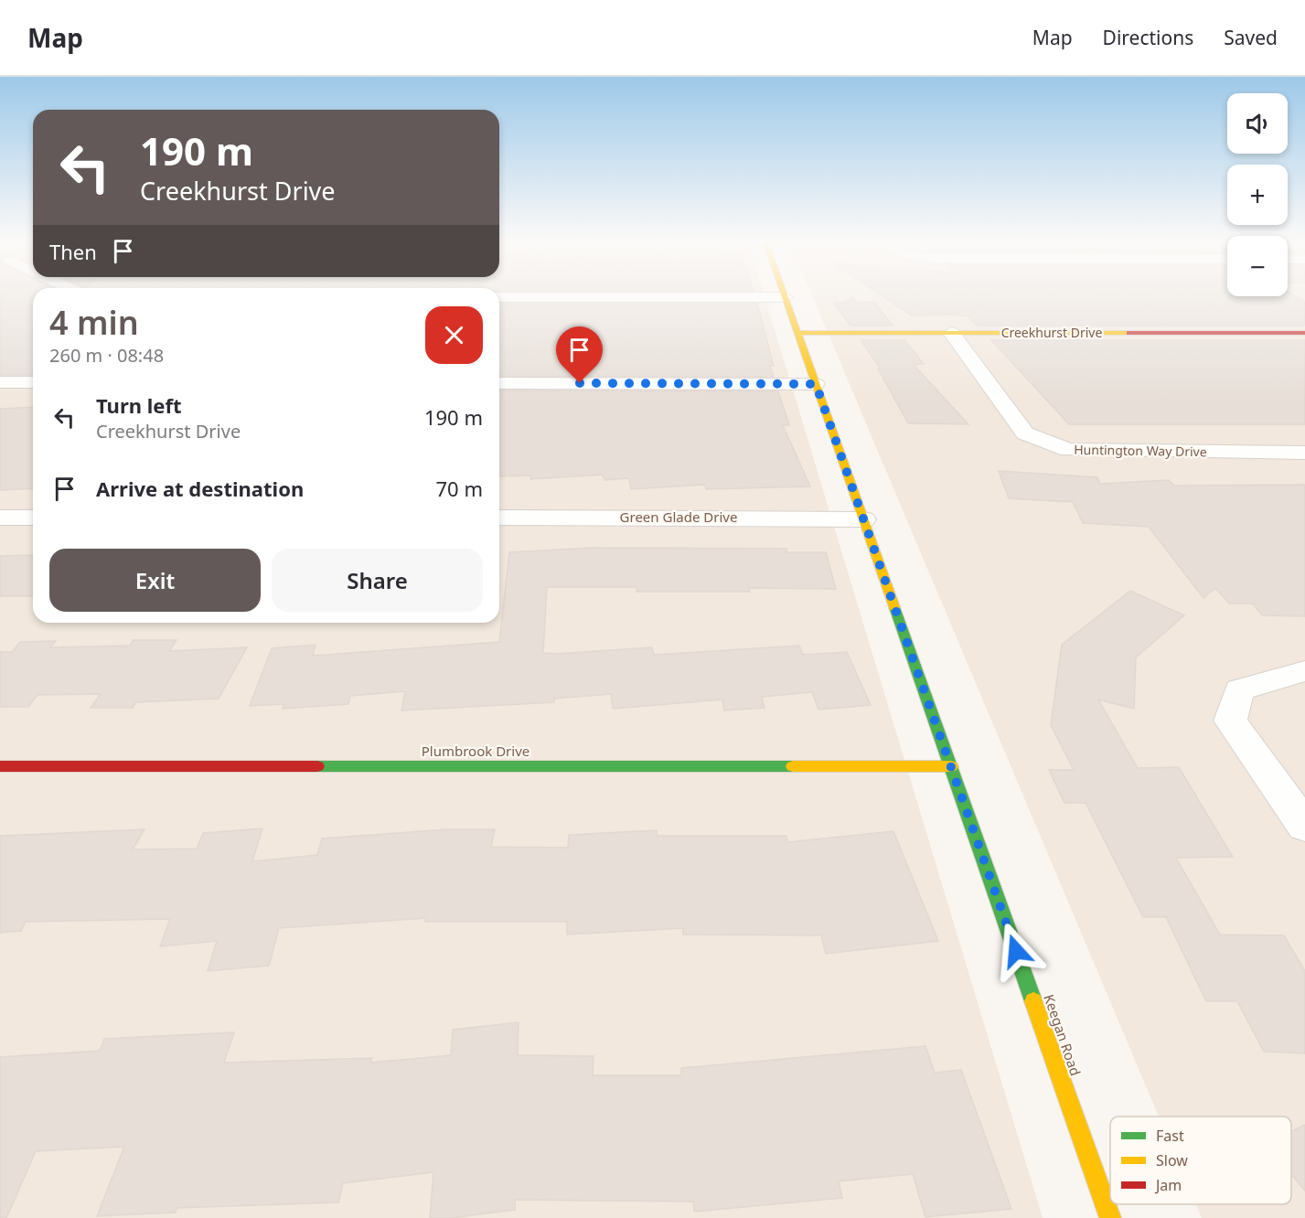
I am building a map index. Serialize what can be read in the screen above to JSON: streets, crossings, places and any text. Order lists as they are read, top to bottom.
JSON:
{
  "streets": {
    "street": [
      "Creekhurst Drive",
      "Huntington Way Drive",
      "Green Glade Drive",
      "Plumbrook Drive",
      "Keegan Road"
    ]
  },
  "crossings": [
    ["Creekhurst Drive", "Huntington Way Drive"],
    ["Creekhurst Drive", "Keegan Road"],
    ["Green Glade Drive", "Keegan Road"],
    ["Plumbrook Drive", "Keegan Road"]
  ],
  "legend": ["Fast", "Slow", "Jam"],
  "page": {
    "header": "Map",
    "nav": ["Map", "Directions", "Saved"],
    "map_buttons": ["+", "−"],
    "turn": ["190 m", "Creekhurst Drive"],
    "then": "Then",
    "heading": ["4 min", "260 m · 08:48"],
    "list": [
      {
        "name": "Turn left",
        "note": "Creekhurst Drive",
        "value": "190 m"
      },
      {
        "name": "Arrive at destination",
        "value": "70 m"
      }
    ],
    "buttons": ["Exit", "Share"]
  }
}
